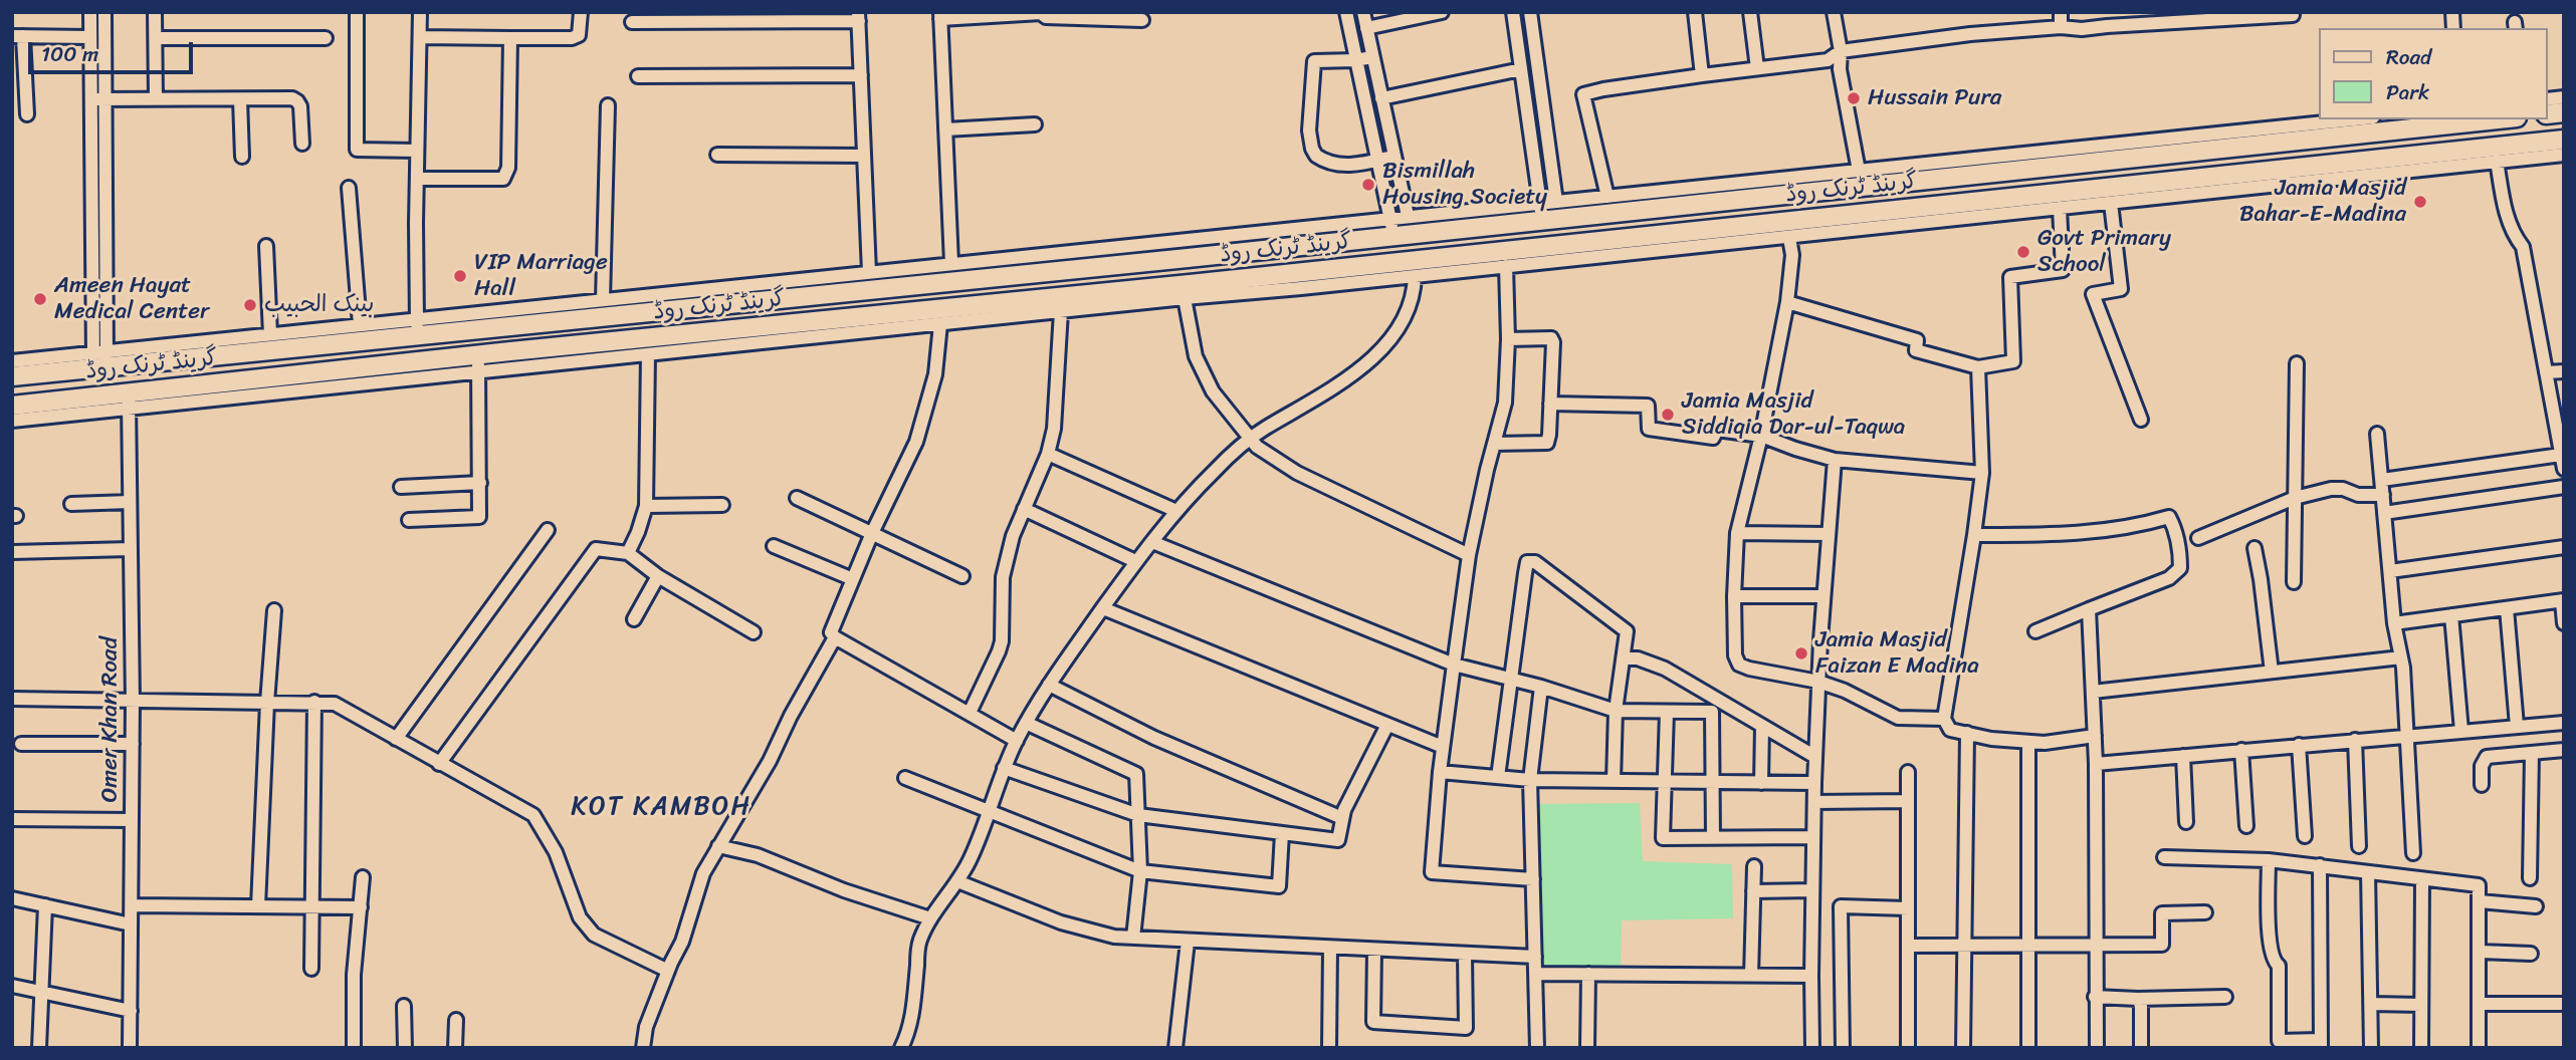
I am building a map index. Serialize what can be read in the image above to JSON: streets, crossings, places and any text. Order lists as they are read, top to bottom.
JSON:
{
  "streets": {
    "highway": ["گرینڈ ٹرنک روڈ"],
    "street": ["Omer Khan Road"]
  },
  "crossings": [
    ["گرینڈ ٹرنک روڈ", "Omer Khan Road"]
  ],
  "districts": ["KOT KAMBOH"],
  "places": [
    "Hussain Pura",
    "Bismillah Housing Society",
    "Jamia Masjid Bahar-E-Madina",
    "Govt Primary School",
    "VIP Marriage Hall",
    "Ameen Hayat Medical Center",
    "بينک الحبيب",
    "Jamia Masjid Siddiqia Dar-ul-Taqwa",
    "Jamia Masjid Faizan E Madina"
  ],
  "legend": ["Road", "Park"],
  "scale_bar": "100 m"
}
